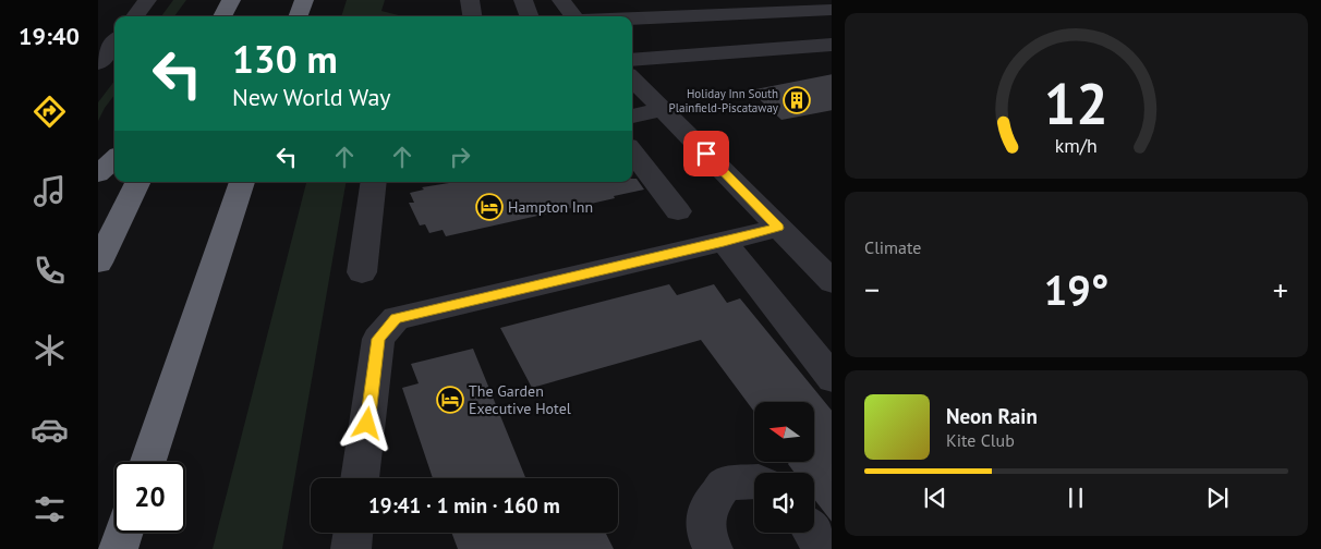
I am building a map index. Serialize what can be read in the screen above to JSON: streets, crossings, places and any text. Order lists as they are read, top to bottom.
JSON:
{
  "places": {
    "building": ["Holiday Inn South Plainfield-Piscataway"],
    "hotel": ["Hampton Inn", "The Garden Executive Hotel"]
  },
  "north": "left",
  "page": {
    "tabs": "19:40",
    "turn": ["130 m", "New World Way"],
    "tile": "Climate",
    "heat": ["−", "19°", "+"],
    "song": ["Neon Rain", "Kite Club"],
    "limit": "20",
    "trip": "19:41 · 1 min · 160 m",
    "gauge": ["12", "km/h"]
  }
}
